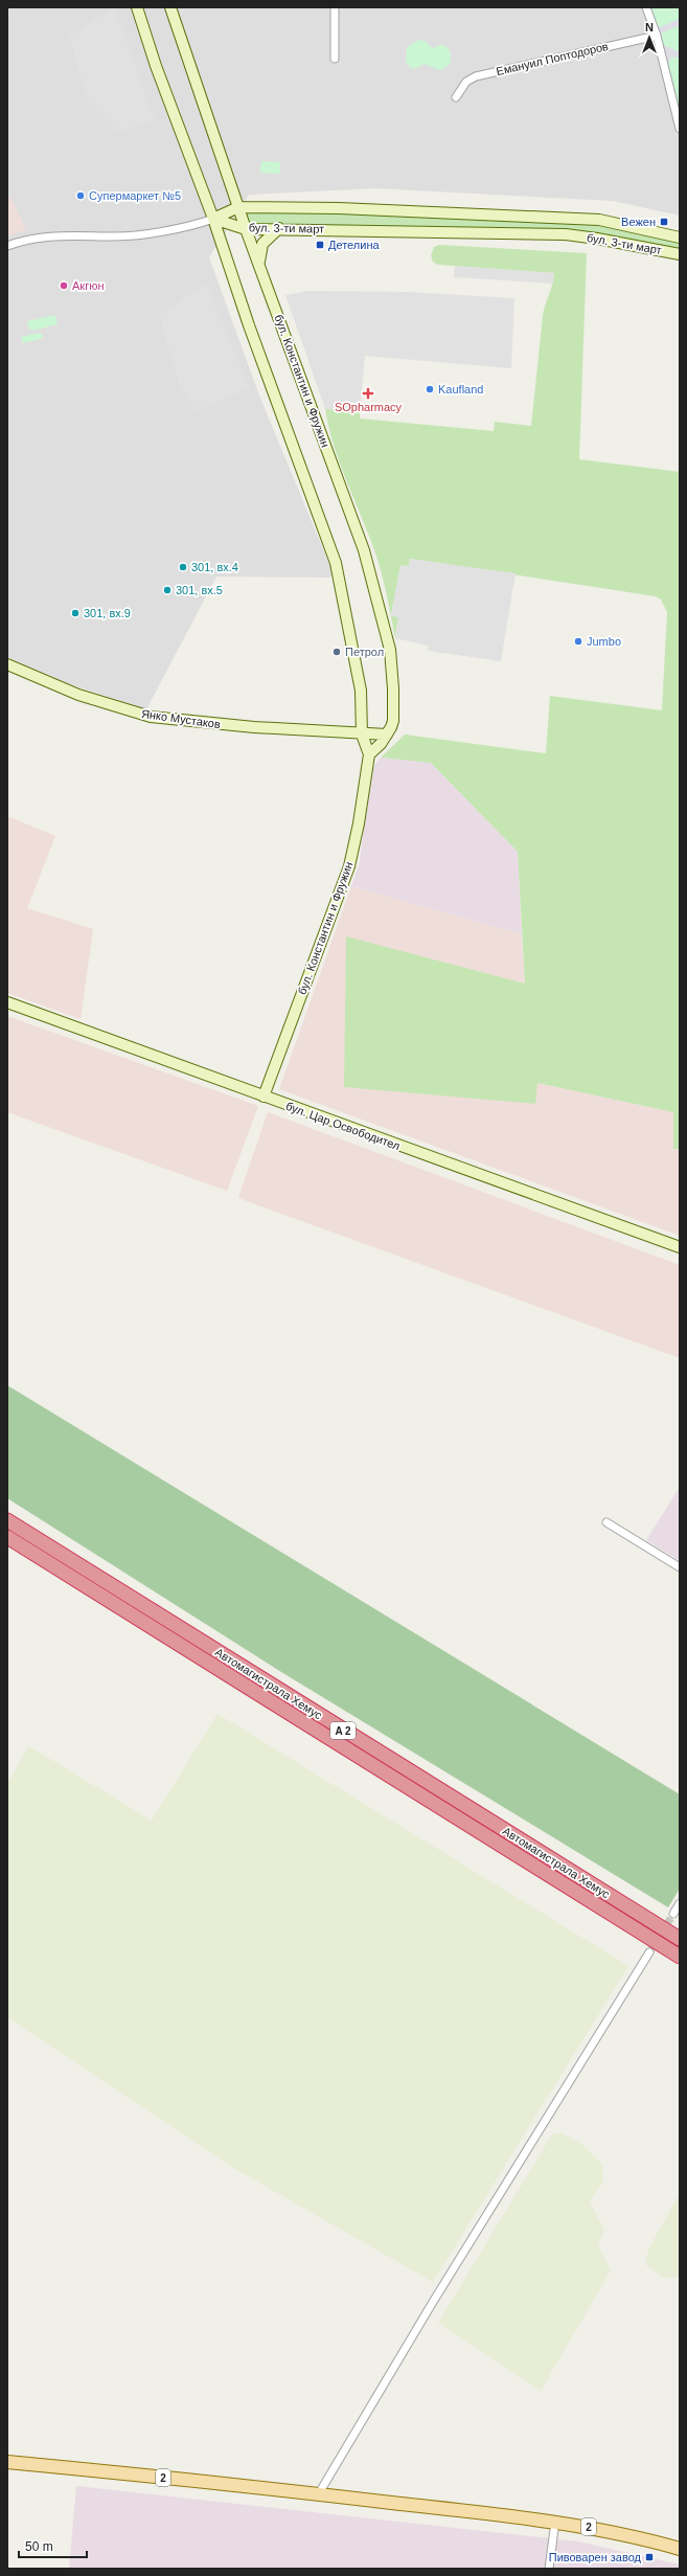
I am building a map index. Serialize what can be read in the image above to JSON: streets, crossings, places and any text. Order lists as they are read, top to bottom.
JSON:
{
  "streets": {
    "highway": ["Автомагистрала Хемус", "A 2"],
    "main road": ["2"],
    "street": [
      "Емануил Поптодоров",
      "бул. 3-ти март",
      "бул. Константин и Фружин",
      "Янко Мустаков",
      "бул. Цар Освободител"
    ]
  },
  "crossings": [
    ["бул. 3-ти март", "бул. Константин и Фружин"],
    ["бул. Константин и Фружин", "Янко Мустаков"],
    ["бул. Константин и Фружин", "бул. Цар Освободител"]
  ],
  "places": {
    "other": [
      "Супермаркет №5",
      "Акгюн",
      "Kaufland",
      "301, вх.4",
      "301, вх.5",
      "301, вх.9",
      "Jumbo",
      "Петрол"
    ],
    "transit": ["Вежен", "Детелина", "Пивоварен завод"],
    "health": ["SOpharmacy"]
  },
  "scale_bar": "50 m",
  "north": "top"
}
